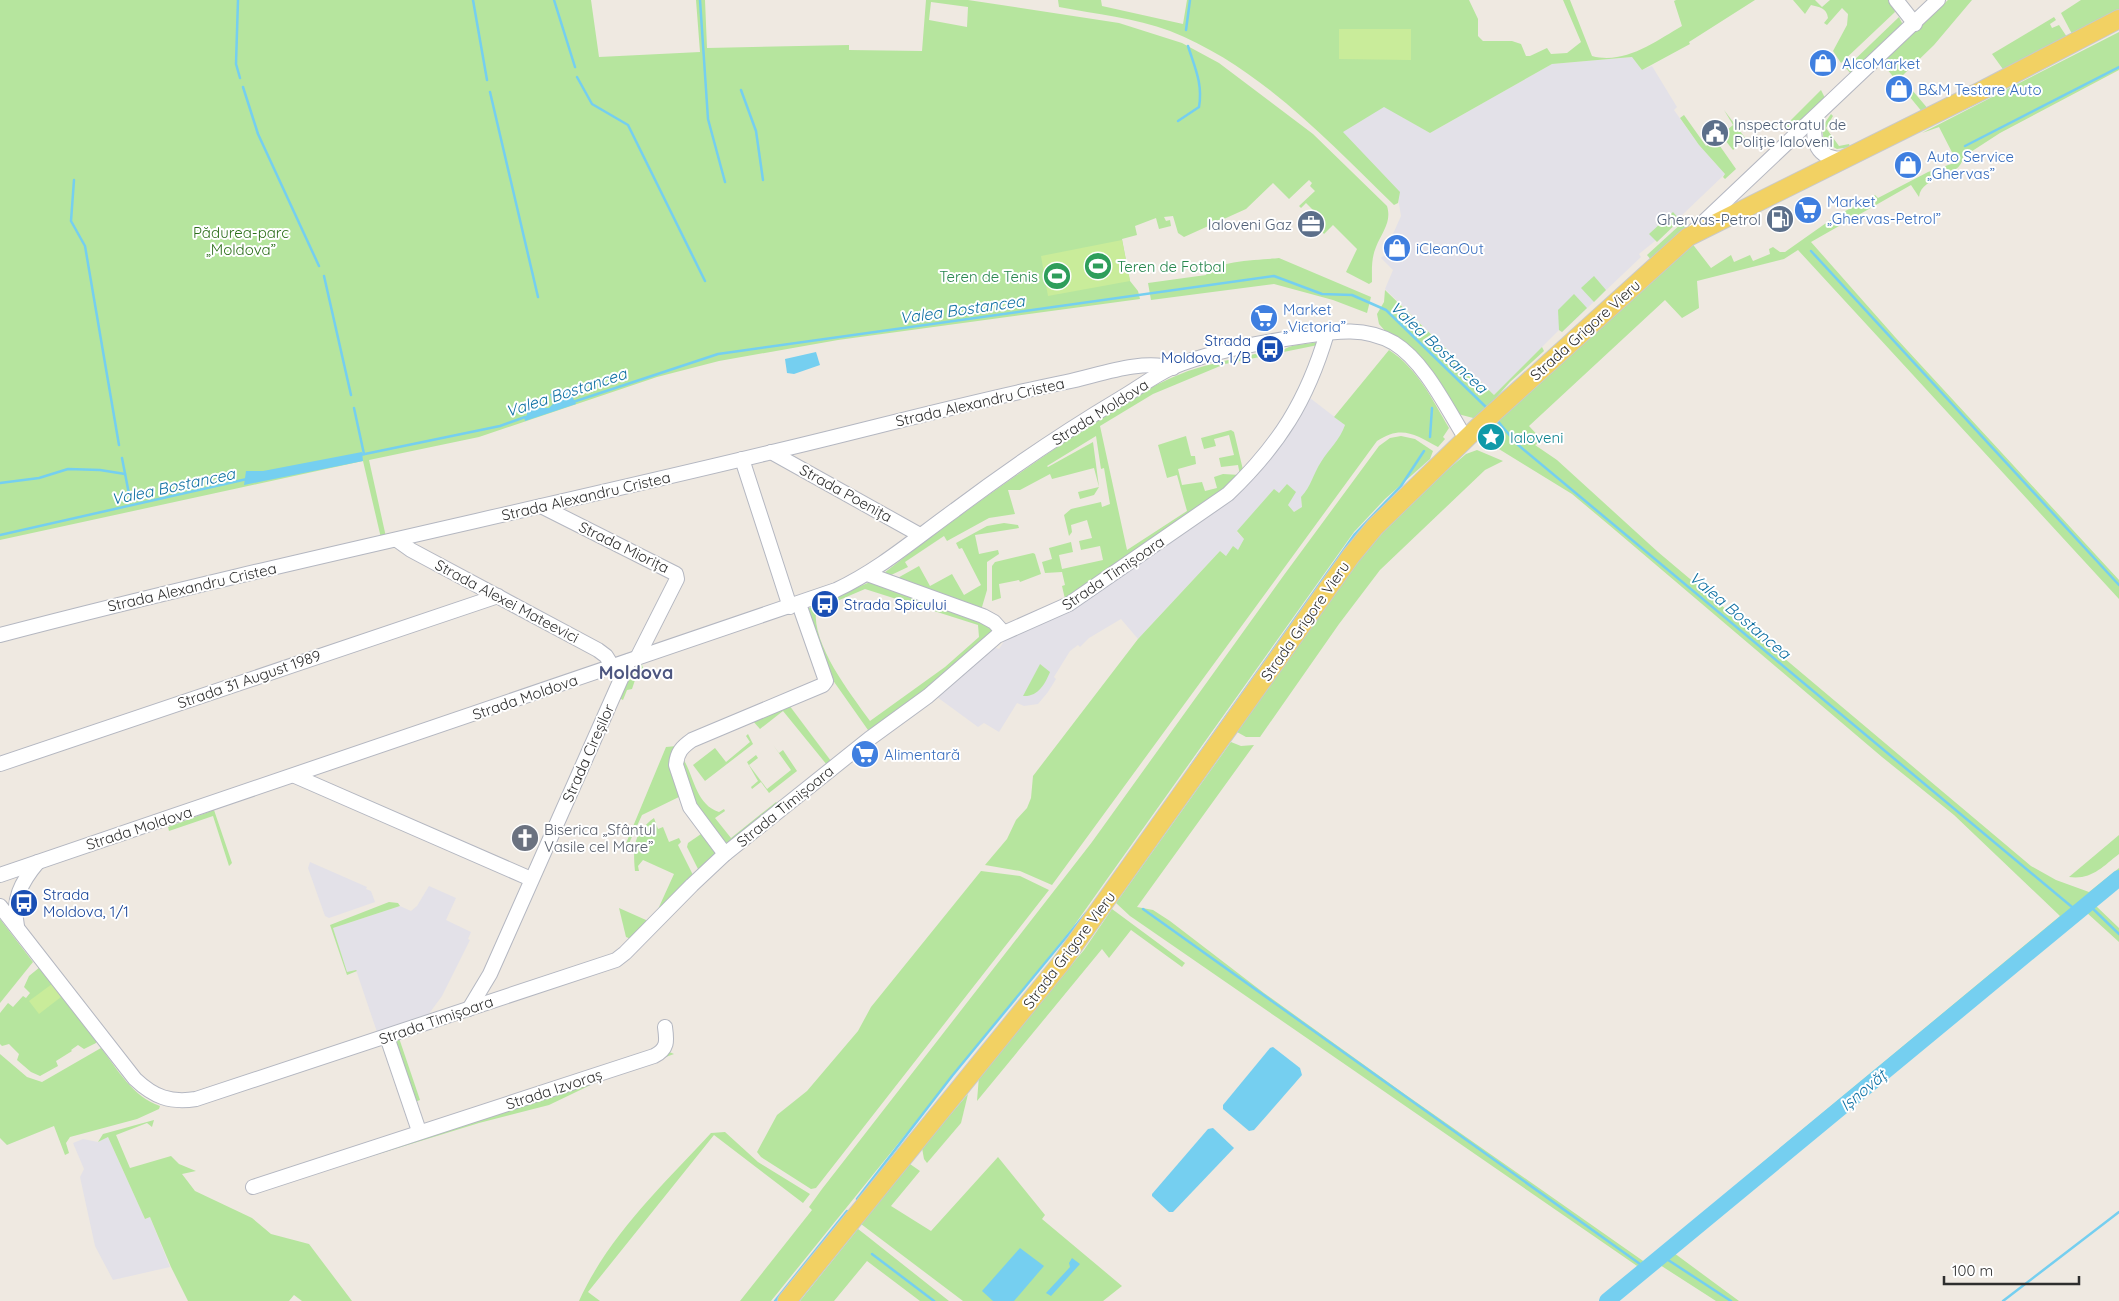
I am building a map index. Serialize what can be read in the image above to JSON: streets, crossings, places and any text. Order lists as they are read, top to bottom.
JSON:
{
  "streets": {
    "main road": ["Strada Grigore Vieru"],
    "street": [
      "Strada Alexandru Cristea",
      "Strada Moldova",
      "Strada Poenița",
      "Strada Miorița",
      "Strada Timișoara",
      "Strada Alexei Mateevici",
      "Strada 31 August 1989",
      "Strada Cireșilor",
      "Strada Izvoraș"
    ]
  },
  "crossings": [
    ["Strada Grigore Vieru", "Strada Moldova"],
    ["Strada Alexandru Cristea", "Strada Moldova"],
    ["Strada Alexandru Cristea", "Strada Poenița"],
    ["Strada Alexandru Cristea", "Strada Miorița"],
    ["Strada Alexandru Cristea", "Strada Alexei Mateevici"],
    ["Strada Moldova", "Strada Poenița"],
    ["Strada Moldova", "Strada Miorița"],
    ["Strada Moldova", "Strada Timișoara"],
    ["Strada Moldova", "Strada Alexei Mateevici"],
    ["Strada Moldova", "Strada Cireșilor"],
    ["Strada Miorița", "Strada Cireșilor"],
    ["Strada Timișoara", "Strada Cireșilor"],
    ["Strada Alexei Mateevici", "Strada 31 August 1989"]
  ],
  "districts": ["Moldova"],
  "water": ["Valea Bostancea", "Ișnovăț"],
  "parks": ["Pădurea-parc „Moldova”"],
  "places": {
    "shop": [
      "AlcoMarket",
      "B&M Testare Auto",
      "Auto Service „Ghervas”",
      "iCleanOut"
    ],
    "public building": ["Inspectoratul de Poliție Ialoveni"],
    "supermarket": ["Market „Ghervas-Petrol”", "Market „Victoria”", "Alimentară"],
    "fuel station": ["Ghervas-Petrol"],
    "office": ["Ialoveni Gaz"],
    "sports": ["Teren de Fotbal", "Teren de Tenis"],
    "bus stop": ["Strada Moldova, 1/B", "Strada Spicului", "Strada Moldova, 1/1"],
    "place": ["Ialoveni"],
    "church": ["Biserica „Sfântul Vasile cel Mare”"]
  },
  "scale_bar": "100 m"
}
